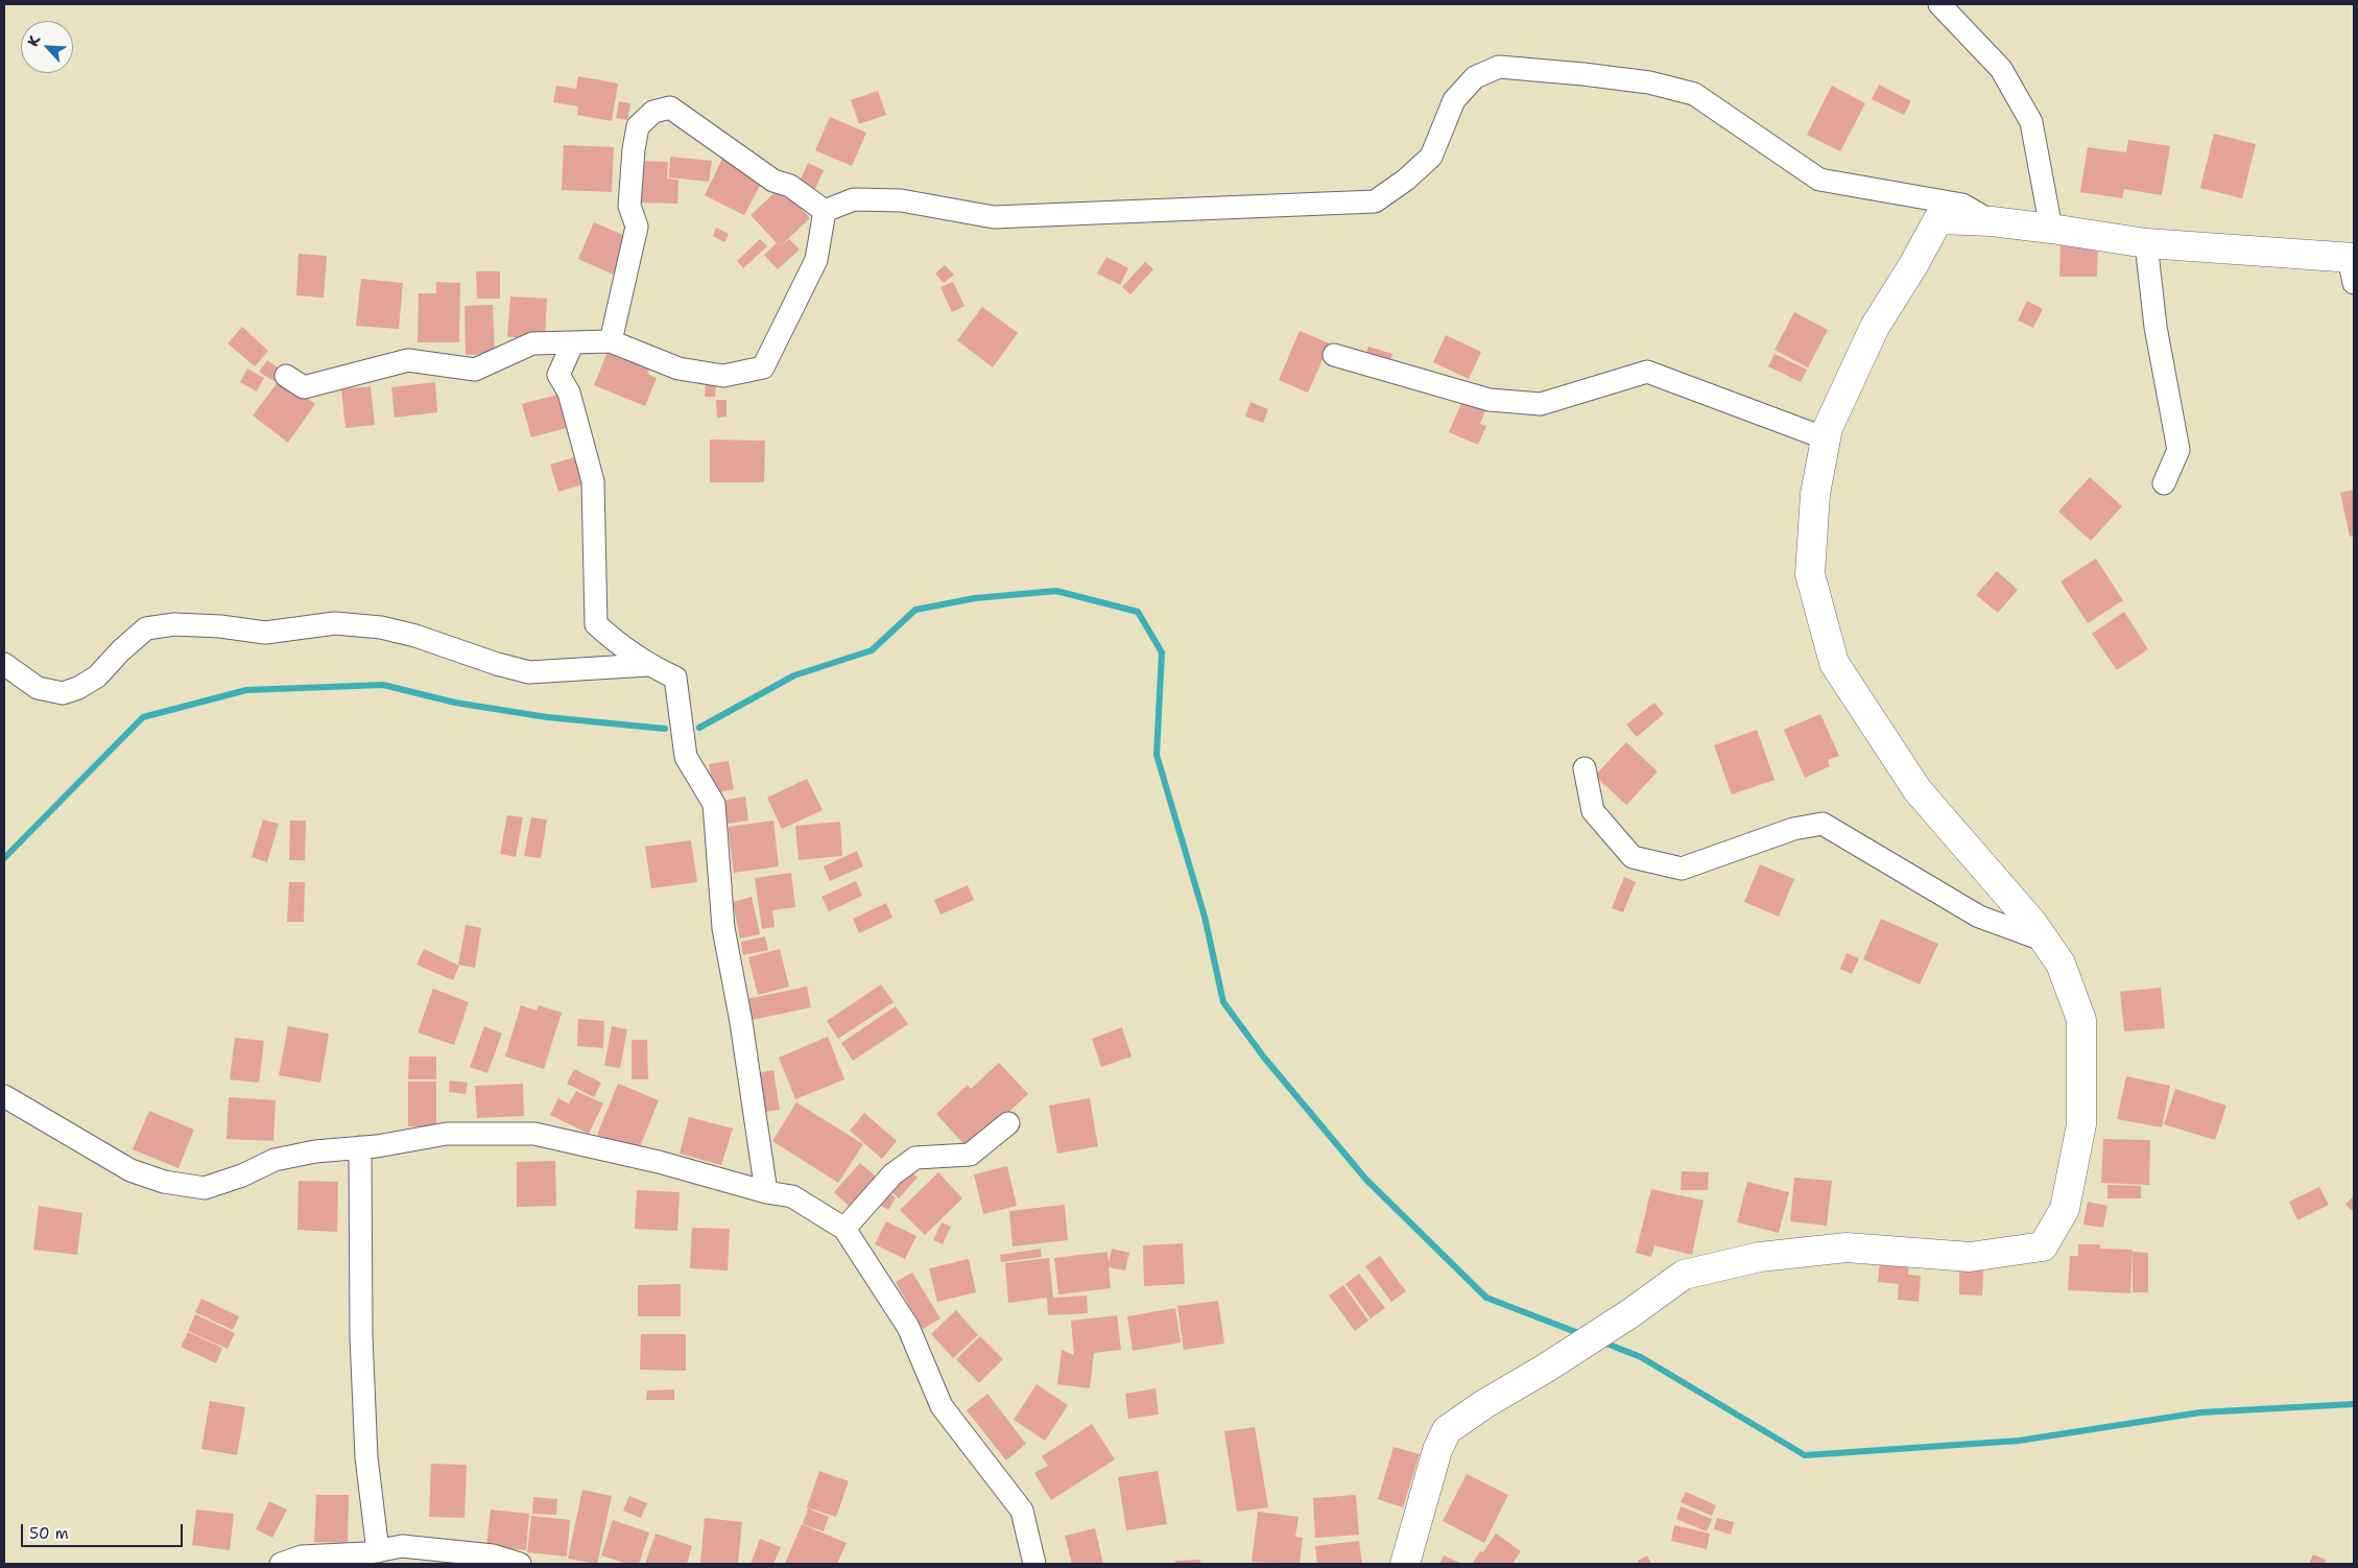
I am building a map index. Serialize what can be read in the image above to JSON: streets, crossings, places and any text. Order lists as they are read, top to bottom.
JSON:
{
  "scale_bar": "50 m",
  "north": "top left"
}
